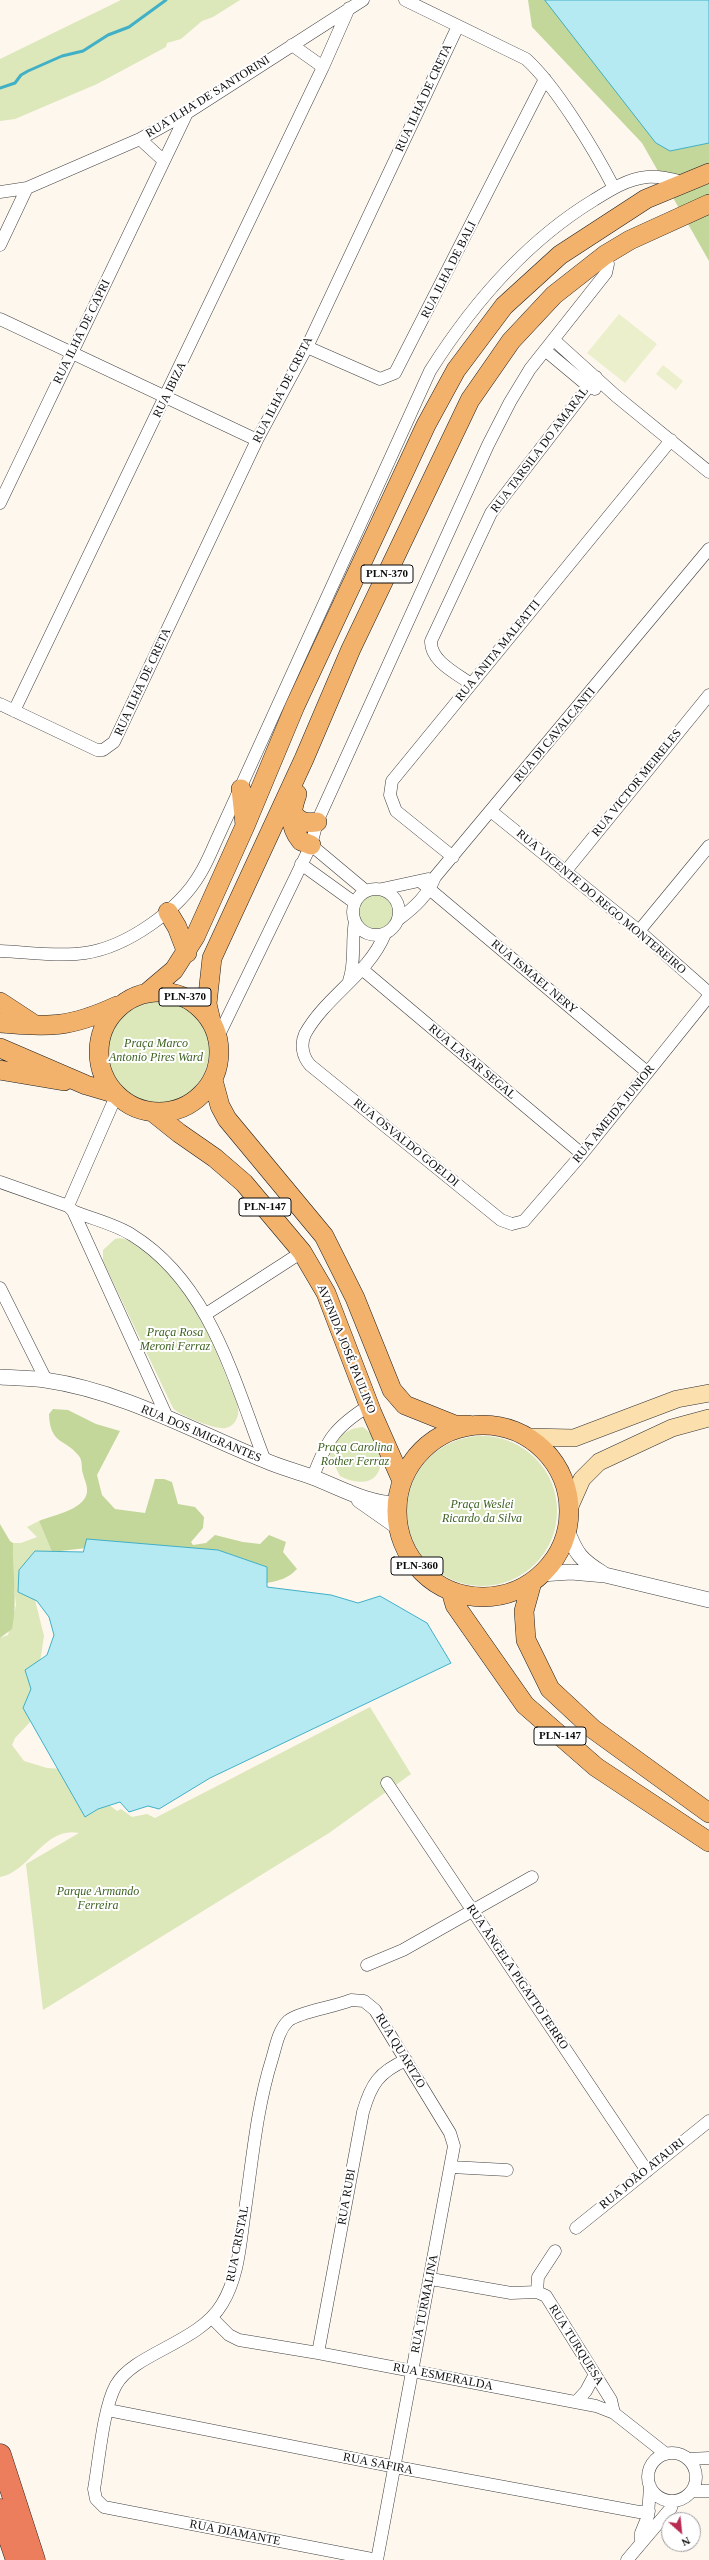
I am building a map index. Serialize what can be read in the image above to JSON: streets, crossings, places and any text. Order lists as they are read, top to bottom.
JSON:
{
  "streets": {
    "main road": [
      "PLN-370",
      "PLN-147",
      "AVENIDA JOSÉ PAULINO",
      "PLN-360"
    ],
    "street": [
      "RUA ILHA DE SANTORINI",
      "RUA ILHA DE CRETA",
      "RUA ILHA DE BALI",
      "RUA ILHA DE CAPRI",
      "RUA IBIZA",
      "RUA TARSILA DO AMARAL",
      "RUA ANITA MALFATTI",
      "RUA DI CAVALCANTI",
      "RUA VICTOR MEIRELES",
      "RUA VICENTE DO REGO MONTEREIRO",
      "RUA ISMAEL NERY",
      "RUA LASAR SEGAL",
      "RUA AMEIDA JUNIOR",
      "RUA OSVALDO GOELDI",
      "RUA DOS IMIGRANTES",
      "RUA ÂNGELA PIGATTO FERRO",
      "RUA QUARTZO",
      "RUA JOÃO ATAURI",
      "RUA RUBI",
      "RUA CRISTAL",
      "RUA TURMALINA",
      "RUA TURQUESA",
      "RUA ESMERALDA",
      "RUA SAFIRA",
      "RUA DIAMANTE"
    ]
  },
  "crossings": [
    ["RUA ILHA DE SANTORINI", "RUA ILHA DE CAPRI"],
    ["RUA ILHA DE SANTORINI", "RUA IBIZA"],
    ["RUA ILHA DE CRETA", "RUA ILHA DE BALI"],
    ["RUA ILHA DE CRETA", "RUA IBIZA"],
    ["RUA TARSILA DO AMARAL", "RUA ANITA MALFATTI"],
    ["PLN-370", "PLN-147"],
    ["PLN-370", "AVENIDA JOSÉ PAULINO"],
    ["RUA ANITA MALFATTI", "RUA DI CAVALCANTI"],
    ["RUA DI CAVALCANTI", "RUA VICENTE DO REGO MONTEREIRO"],
    ["RUA DI CAVALCANTI", "RUA ISMAEL NERY"],
    ["RUA VICTOR MEIRELES", "RUA VICENTE DO REGO MONTEREIRO"],
    ["RUA ISMAEL NERY", "RUA AMEIDA JUNIOR"],
    ["RUA LASAR SEGAL", "RUA AMEIDA JUNIOR"],
    ["RUA AMEIDA JUNIOR", "RUA OSVALDO GOELDI"],
    ["PLN-147", "AVENIDA JOSÉ PAULINO"],
    ["PLN-147", "PLN-360"],
    ["AVENIDA JOSÉ PAULINO", "PLN-360"],
    ["RUA DOS IMIGRANTES", "PLN-360"],
    ["RUA ÂNGELA PIGATTO FERRO", "RUA JOÃO ATAURI"],
    ["RUA QUARTZO", "RUA RUBI"],
    ["RUA QUARTZO", "RUA CRISTAL"],
    ["RUA QUARTZO", "RUA TURMALINA"],
    ["RUA RUBI", "RUA ESMERALDA"],
    ["RUA CRISTAL", "RUA ESMERALDA"],
    ["RUA CRISTAL", "RUA SAFIRA"],
    ["RUA CRISTAL", "RUA DIAMANTE"],
    ["RUA TURMALINA", "RUA ESMERALDA"],
    ["RUA TURMALINA", "RUA SAFIRA"],
    ["RUA TURMALINA", "RUA DIAMANTE"],
    ["RUA TURQUESA", "RUA ESMERALDA"]
  ],
  "parks": [
    "Praça Marco Antonio Pires Ward",
    "Praça Rosa Meroni Ferraz",
    "Praça Carolina Rother Ferraz",
    "Praça Weslei Ricardo da Silva",
    "Parque Armando Ferreira"
  ],
  "north": "bottom right"
}
